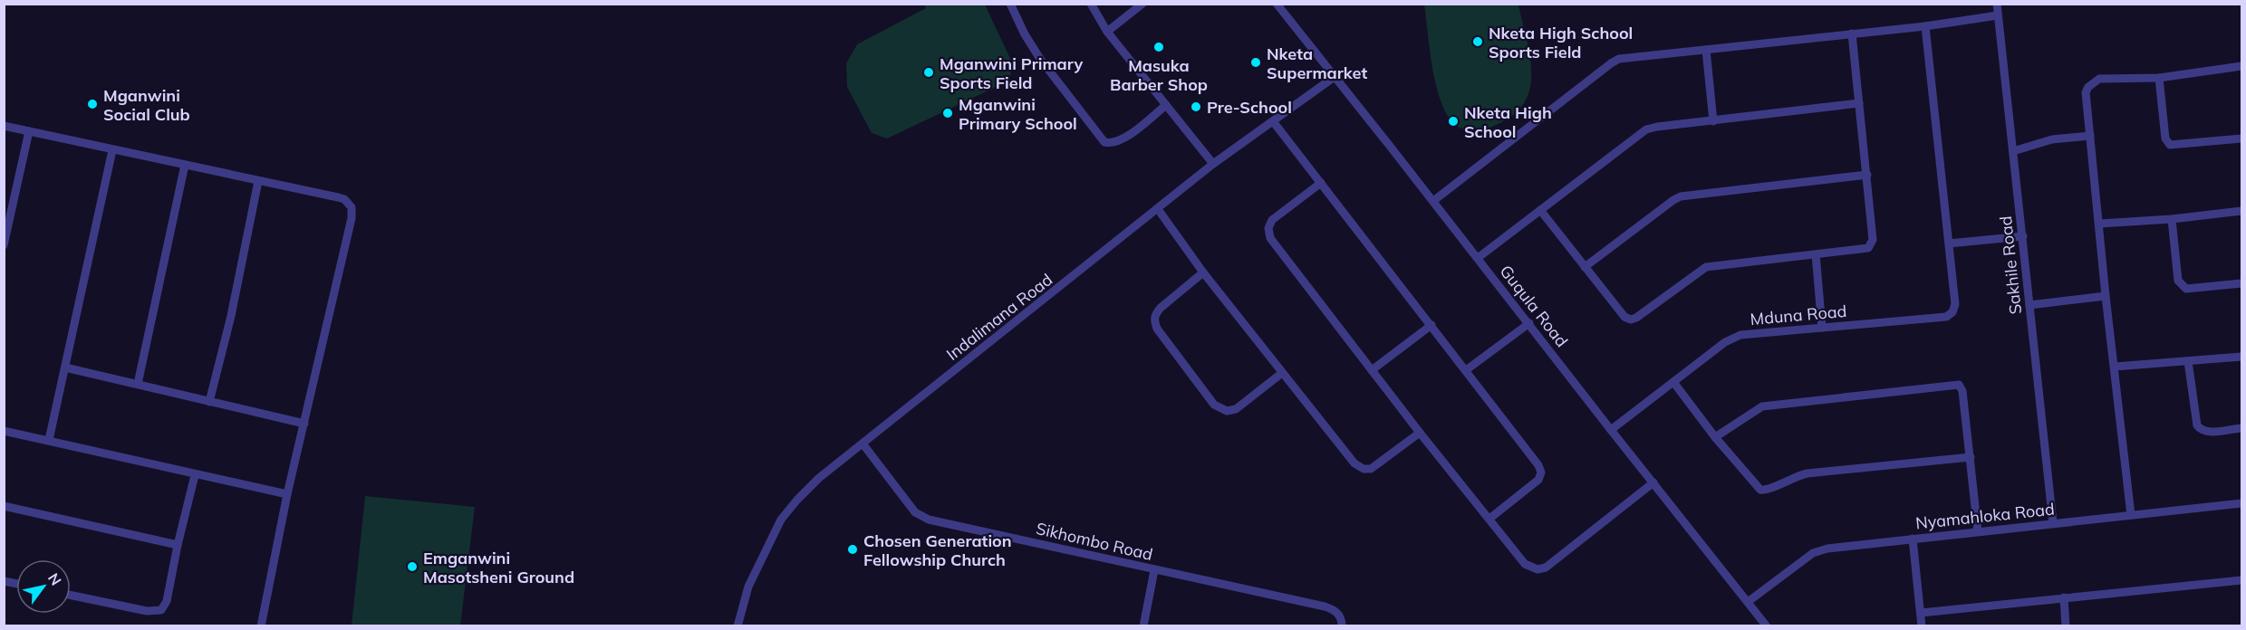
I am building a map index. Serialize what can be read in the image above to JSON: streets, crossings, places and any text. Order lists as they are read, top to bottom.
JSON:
{
  "streets": {
    "street": [
      "Sakhile Road",
      "Guqula Road",
      "Mduna Road",
      "Indalimana Road",
      "Nyamahloka Road",
      "Sikhombo Road"
    ]
  },
  "crossings": [
    ["Sakhile Road", "Nyamahloka Road"],
    ["Guqula Road", "Mduna Road"],
    ["Guqula Road", "Indalimana Road"],
    ["Guqula Road", "Nyamahloka Road"],
    ["Indalimana Road", "Sikhombo Road"]
  ],
  "places": [
    "Nketa High School Sports Field",
    "Masuka Barber Shop",
    "Nketa Supermarket",
    "Mganwini Primary Sports Field",
    "Mganwini Social Club",
    "Pre-School",
    "Mganwini Primary School",
    "Nketa High School",
    "Chosen Generation Fellowship Church",
    "Emganwini Masotsheni Ground"
  ],
  "north": "top right"
}
